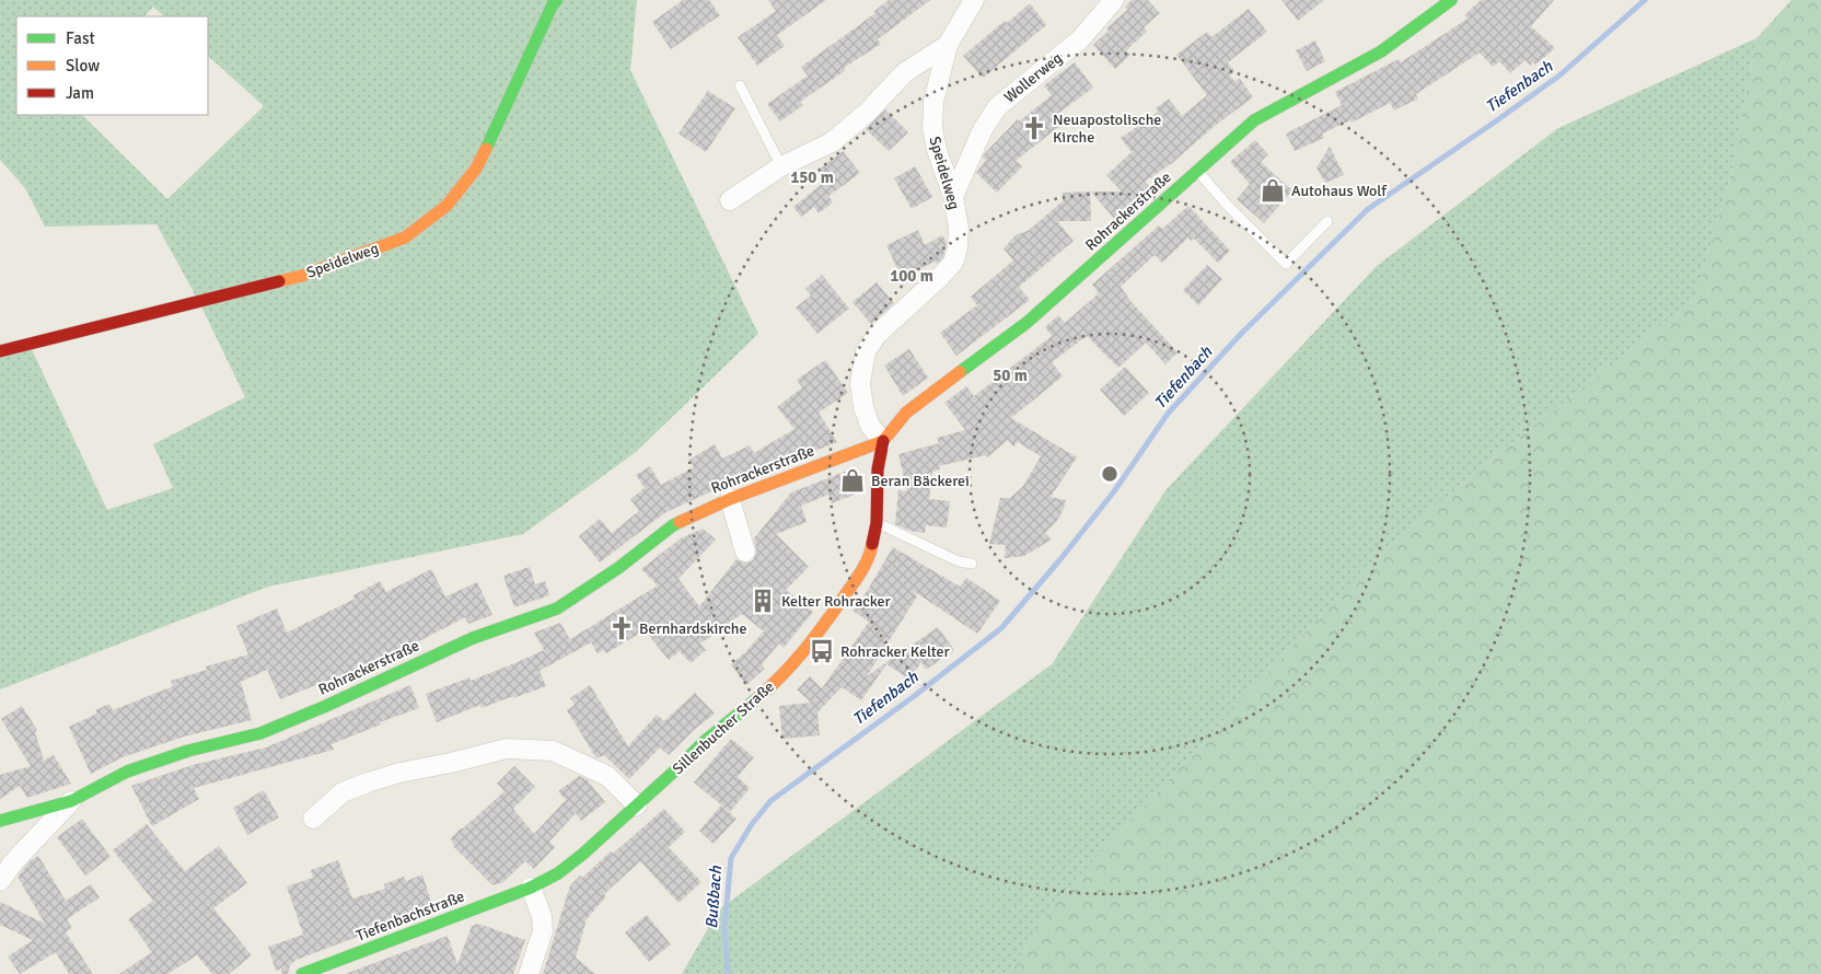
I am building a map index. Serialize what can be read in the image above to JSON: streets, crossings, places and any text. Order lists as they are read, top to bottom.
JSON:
{
  "streets": {
    "street": [
      "Wollerweg",
      "Speidelweg",
      "Rohrackerstraße",
      "Sillenbucher Straße",
      "Tiefenbachstraße"
    ]
  },
  "crossings": [
    ["Wollerweg", "Speidelweg"],
    ["Speidelweg", "Rohrackerstraße"],
    ["Speidelweg", "Sillenbucher Straße"],
    ["Rohrackerstraße", "Sillenbucher Straße"],
    ["Sillenbucher Straße", "Tiefenbachstraße"]
  ],
  "water": ["Tiefenbach", "Bußbach"],
  "places": {
    "church": ["Neuapostolische Kirche", "Bernhardskirche"],
    "shop": ["Autohaus Wolf", "Beran Bäckerei"],
    "building": ["Kelter Rohracker"],
    "bus stop": ["Rohracker Kelter"]
  },
  "legend": ["Fast", "Slow", "Jam"],
  "rings": ["150 m", "100 m", "50 m"]
}
